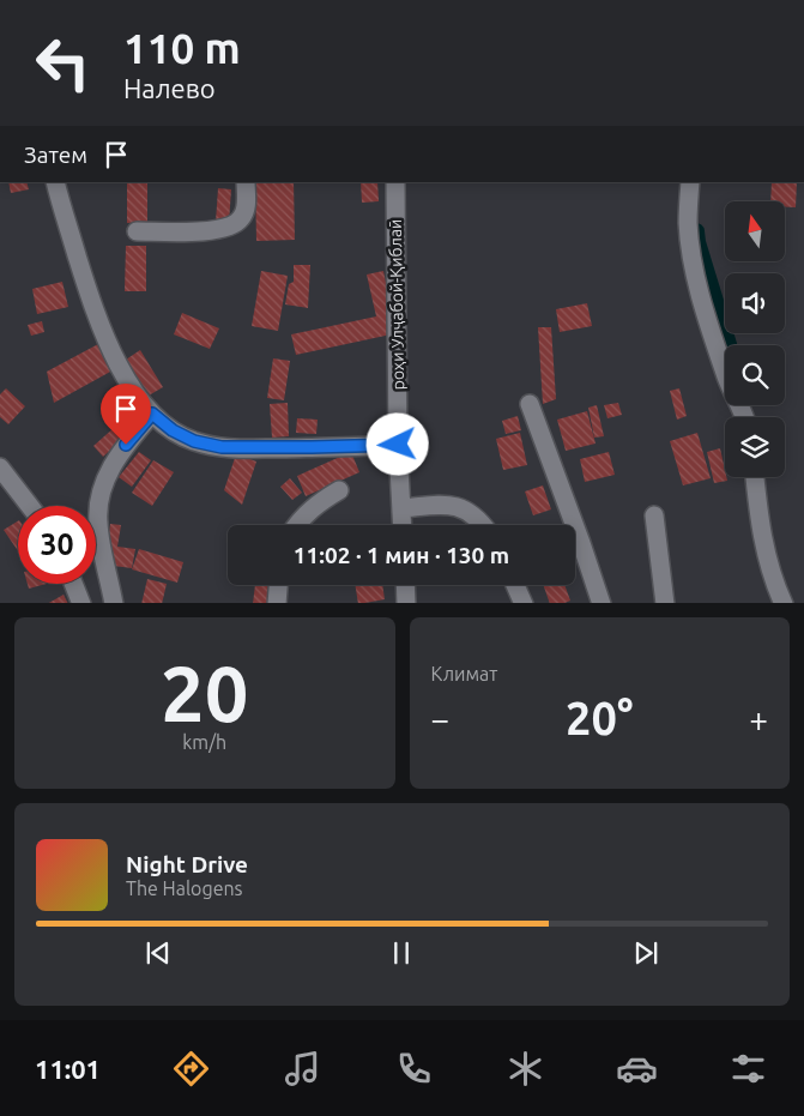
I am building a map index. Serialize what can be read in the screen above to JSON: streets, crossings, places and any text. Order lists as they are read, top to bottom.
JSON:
{
  "streets": {
    "street": ["роҳи Улҷабой-Қиблаӣ"]
  },
  "north": "top",
  "page": {
    "turn": ["110 m", "Налево"],
    "then": "Затем",
    "limit": "30",
    "trip": "11:02 · 1 мин · 130 m",
    "tile": [
      ["20", "km/h"],
      "Климат"
    ],
    "heat": ["−", "20°", "+"],
    "song": ["Night Drive", "The Halogens"],
    "tabs": "11:01"
  }
}
